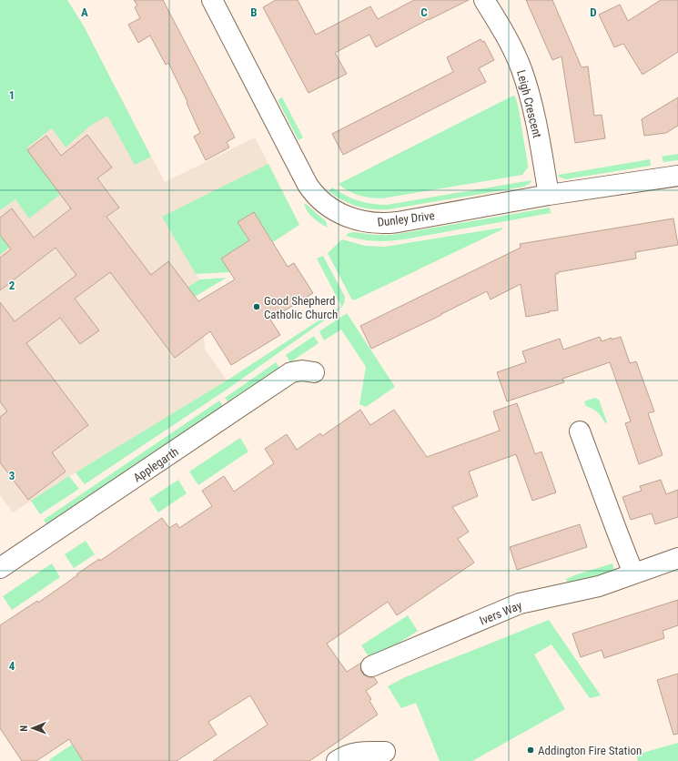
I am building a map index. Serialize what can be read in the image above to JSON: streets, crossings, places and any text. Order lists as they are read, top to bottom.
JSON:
{
  "streets": {
    "street": [
      "Leigh Crescent",
      "Dunley Drive",
      "Applegarth",
      "Ivers Way"
    ]
  },
  "crossings": [
    ["Leigh Crescent", "Dunley Drive"]
  ],
  "places": ["Good Shepherd Catholic Church", "Addington Fire Station"],
  "north": "left",
  "grid": {
    "columns": [
      "A",
      "B",
      "C",
      "D"
    ],
    "rows": [
      "1",
      "2",
      "3",
      "4"
    ]
  }
}
